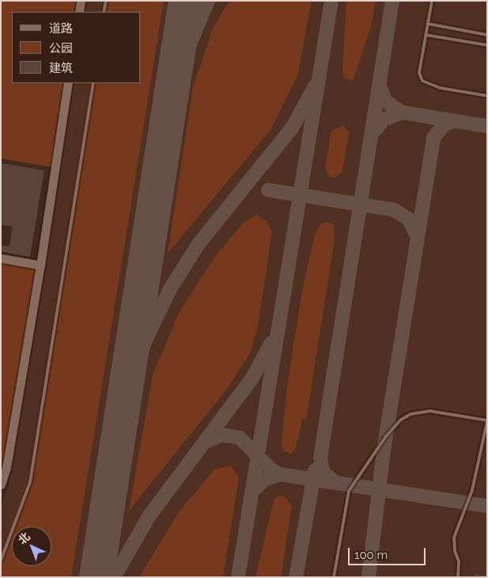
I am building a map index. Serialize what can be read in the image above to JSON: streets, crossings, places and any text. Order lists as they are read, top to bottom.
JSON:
{
  "legend": ["道路", "公园", "建筑"],
  "scale_bar": "100 m",
  "north": "top left"
}
